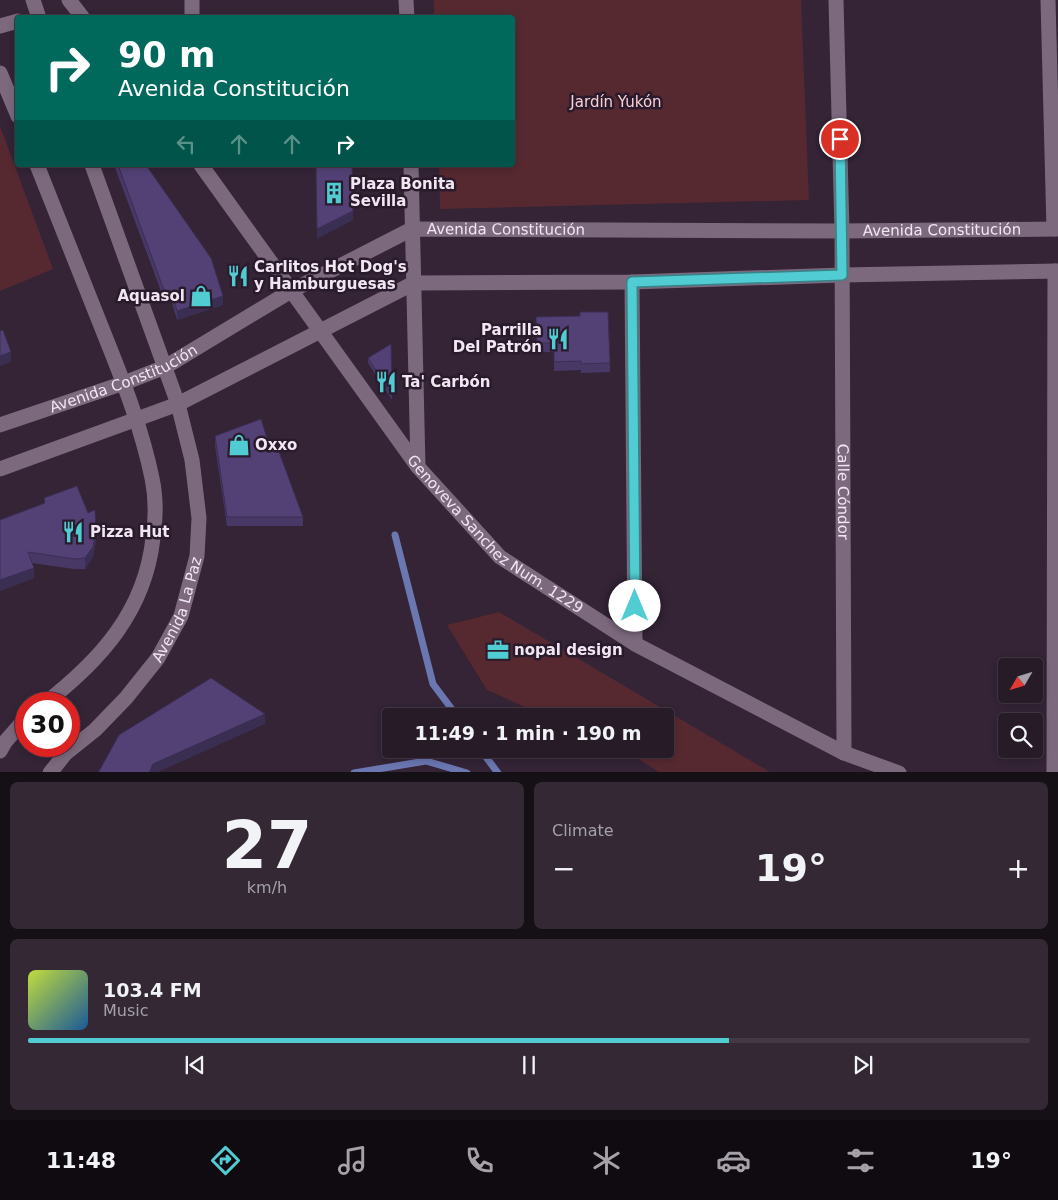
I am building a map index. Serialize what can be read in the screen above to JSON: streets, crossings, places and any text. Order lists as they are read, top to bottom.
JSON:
{
  "streets": {
    "street": [
      "Avenida Constitución",
      "Calle Cóndor",
      "Genoveva Sanchez Num. 1229",
      "Avenida La Paz"
    ]
  },
  "crossings": [
    ["Avenida Constitución", "Calle Cóndor"],
    ["Avenida Constitución", "Genoveva Sanchez Num. 1229"],
    ["Avenida Constitución", "Avenida La Paz"],
    ["Calle Cóndor", "Genoveva Sanchez Num. 1229"]
  ],
  "parks": ["Jardín Yukón"],
  "places": {
    "building": ["Plaza Bonita Sevilla"],
    "restaurant": [
      "Carlitos Hot Dog's y Hamburguesas",
      "Parrilla Del Patrón",
      "Ta' Carbón",
      "Pizza Hut"
    ],
    "shop": ["Aquasol", "Oxxo"],
    "office": ["nopal design"]
  },
  "north": "bottom left",
  "page": {
    "turn": ["90 m", "Avenida Constitución"],
    "limit": "30",
    "trip": "11:49 · 1 min · 190 m",
    "tile": [
      ["27", "km/h"],
      "Climate"
    ],
    "heat": ["−", "19°", "+"],
    "song": ["103.4 FM", "Music"],
    "tabs": ["11:48", "19°"]
  }
}
